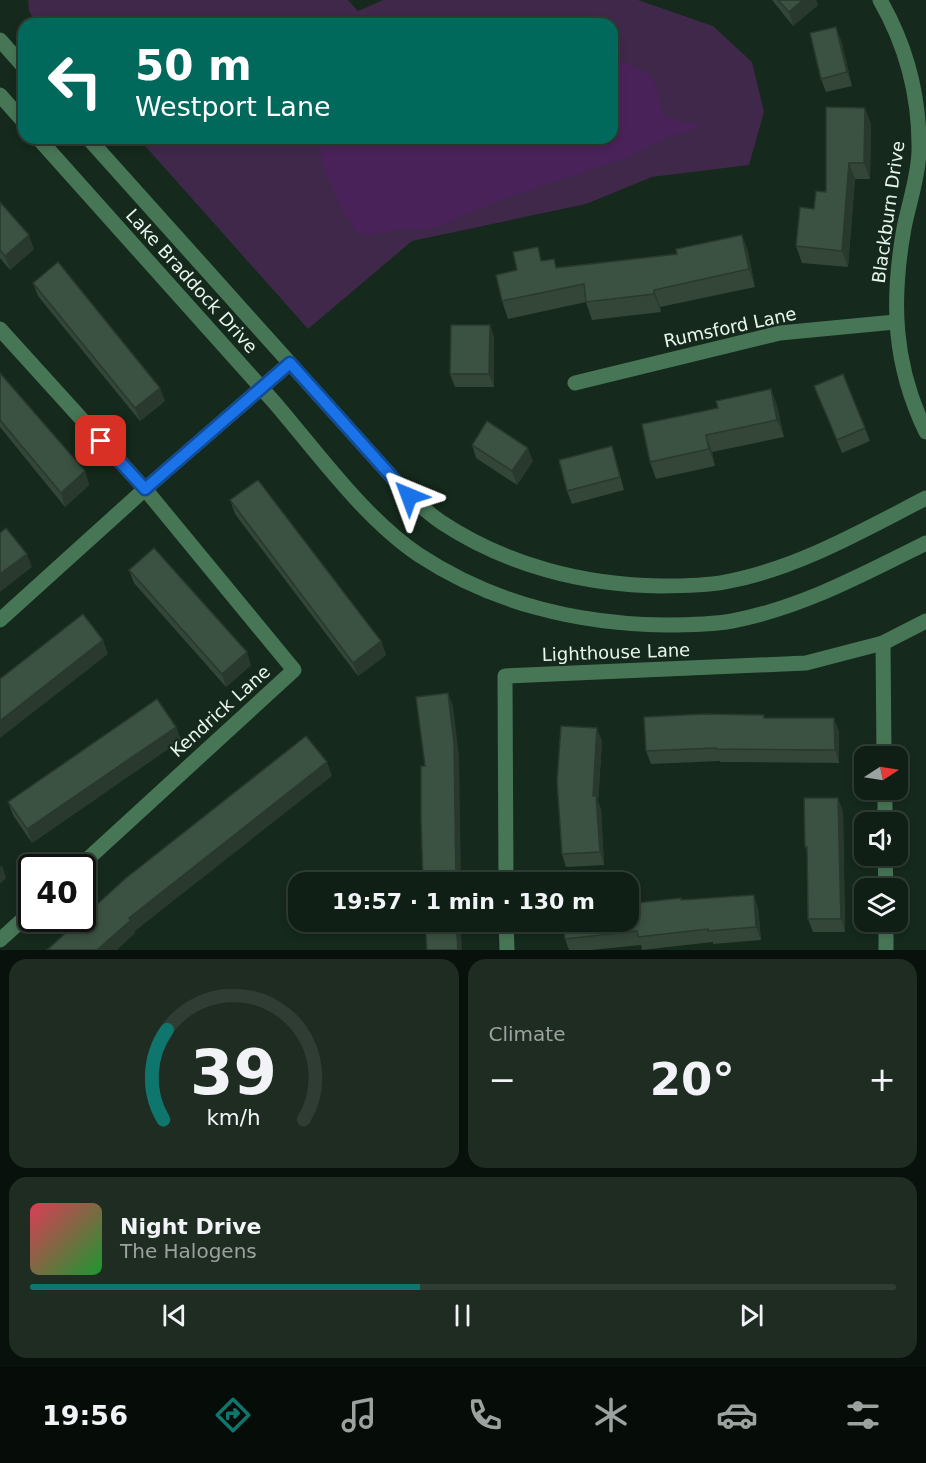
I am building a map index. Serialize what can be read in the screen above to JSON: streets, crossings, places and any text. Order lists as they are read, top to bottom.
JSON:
{
  "streets": {
    "street": [
      "Blackburn Drive",
      "Lake Braddock Drive",
      "Rumsford Lane",
      "Lighthouse Lane",
      "Kendrick Lane"
    ]
  },
  "crossings": [
    ["Blackburn Drive", "Rumsford Lane"]
  ],
  "north": "right",
  "page": {
    "turn": ["50 m", "Westport Lane"],
    "limit": "40",
    "trip": "19:57 · 1 min · 130 m",
    "tile": "Climate",
    "heat": ["−", "20°", "+"],
    "song": ["Night Drive", "The Halogens"],
    "tabs": "19:56",
    "gauge": ["39", "km/h"]
  }
}
